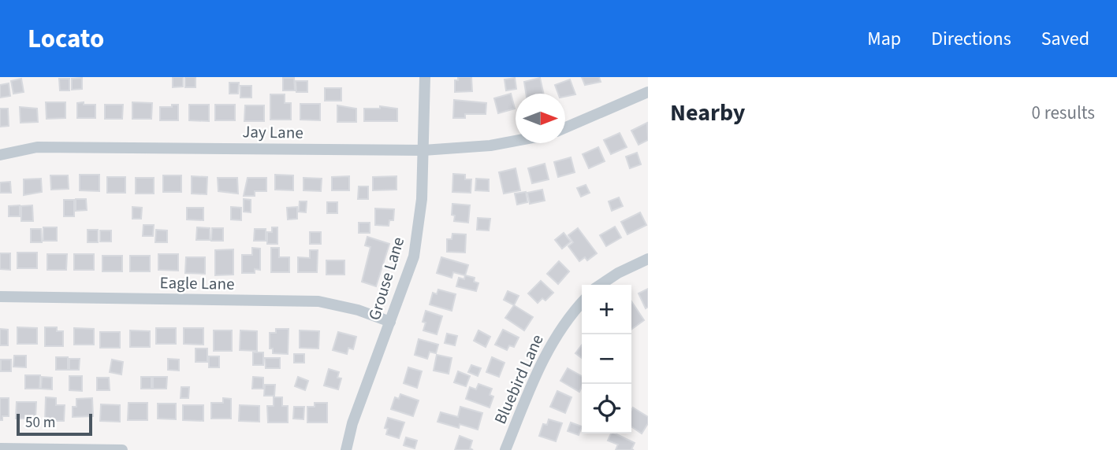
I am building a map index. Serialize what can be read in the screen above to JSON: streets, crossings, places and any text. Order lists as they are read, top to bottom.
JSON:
{
  "streets": {
    "street": [
      "Jay Lane",
      "Grouse Lane",
      "Eagle Lane",
      "Bluebird Lane"
    ]
  },
  "crossings": [
    ["Jay Lane", "Grouse Lane"],
    ["Grouse Lane", "Eagle Lane"]
  ],
  "scale_bar": "50 m",
  "north": "right",
  "page": {
    "header": "Locato",
    "nav": ["Map", "Directions", "Saved"],
    "heading": ["Nearby", "0 results"],
    "map_buttons": ["+", "−"],
    "scale": "50 m"
  }
}
